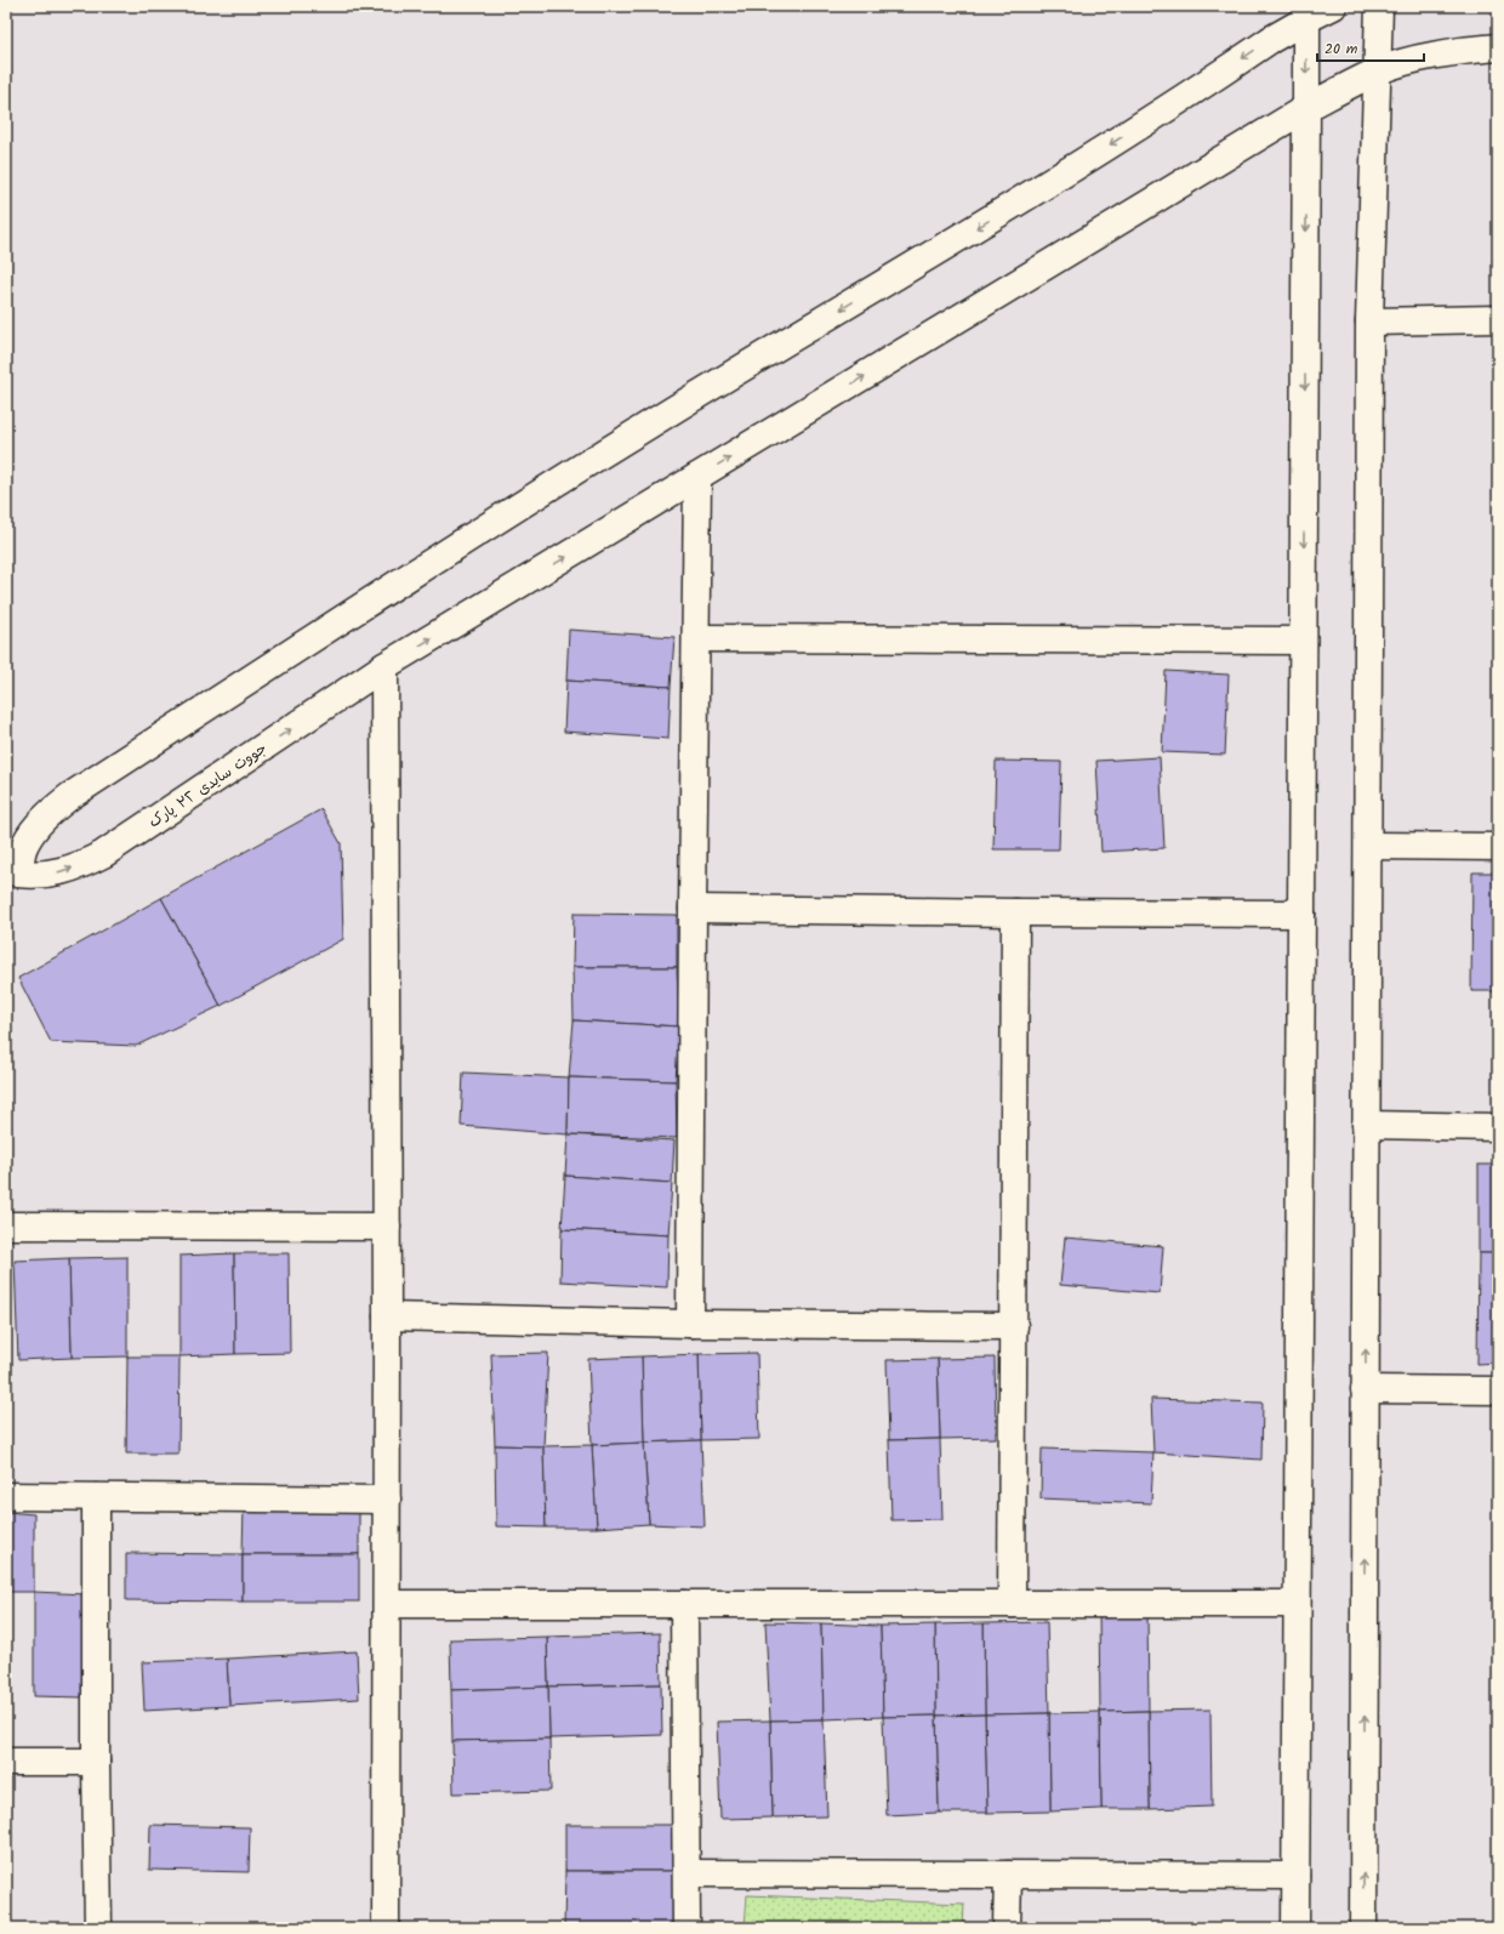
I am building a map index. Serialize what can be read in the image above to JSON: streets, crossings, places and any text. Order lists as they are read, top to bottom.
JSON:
{
  "streets": {
    "street": ["جووت سایدی ٣٢ پارک"]
  },
  "scale_bar": "20 m"
}
